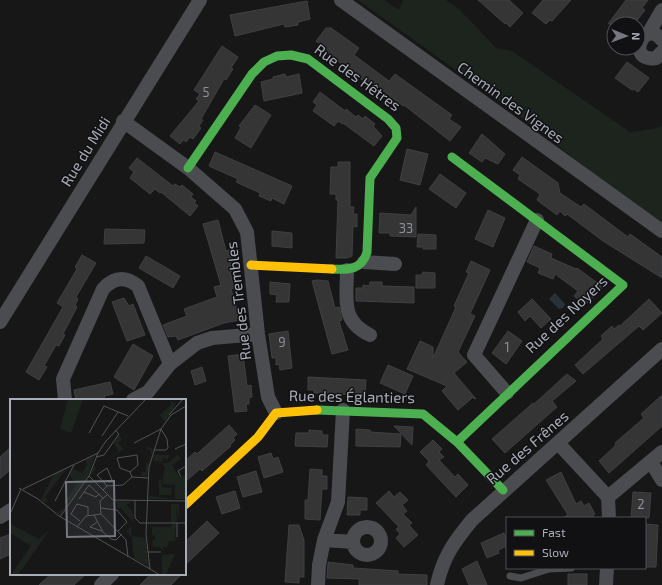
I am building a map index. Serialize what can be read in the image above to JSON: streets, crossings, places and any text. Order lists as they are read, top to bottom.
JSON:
{
  "streets": {
    "street": [
      "Rue des Hêtres",
      "Chemin des Vignes",
      "Rue du Midi",
      "Rue des Trembles",
      "Rue des Noyers",
      "Rue des Églantiers",
      "Rue des Frênes"
    ]
  },
  "crossings": [
    ["Rue des Hêtres", "Rue des Trembles"],
    ["Rue du Midi", "Rue des Trembles"],
    ["Rue des Trembles", "Rue des Églantiers"],
    ["Rue des Noyers", "Rue des Églantiers"],
    ["Rue des Églantiers", "Rue des Frênes"]
  ],
  "house_numbers": [
    "5",
    "33",
    "9",
    "1",
    "2"
  ],
  "legend": ["Fast", "Slow"],
  "north": "right"
}
